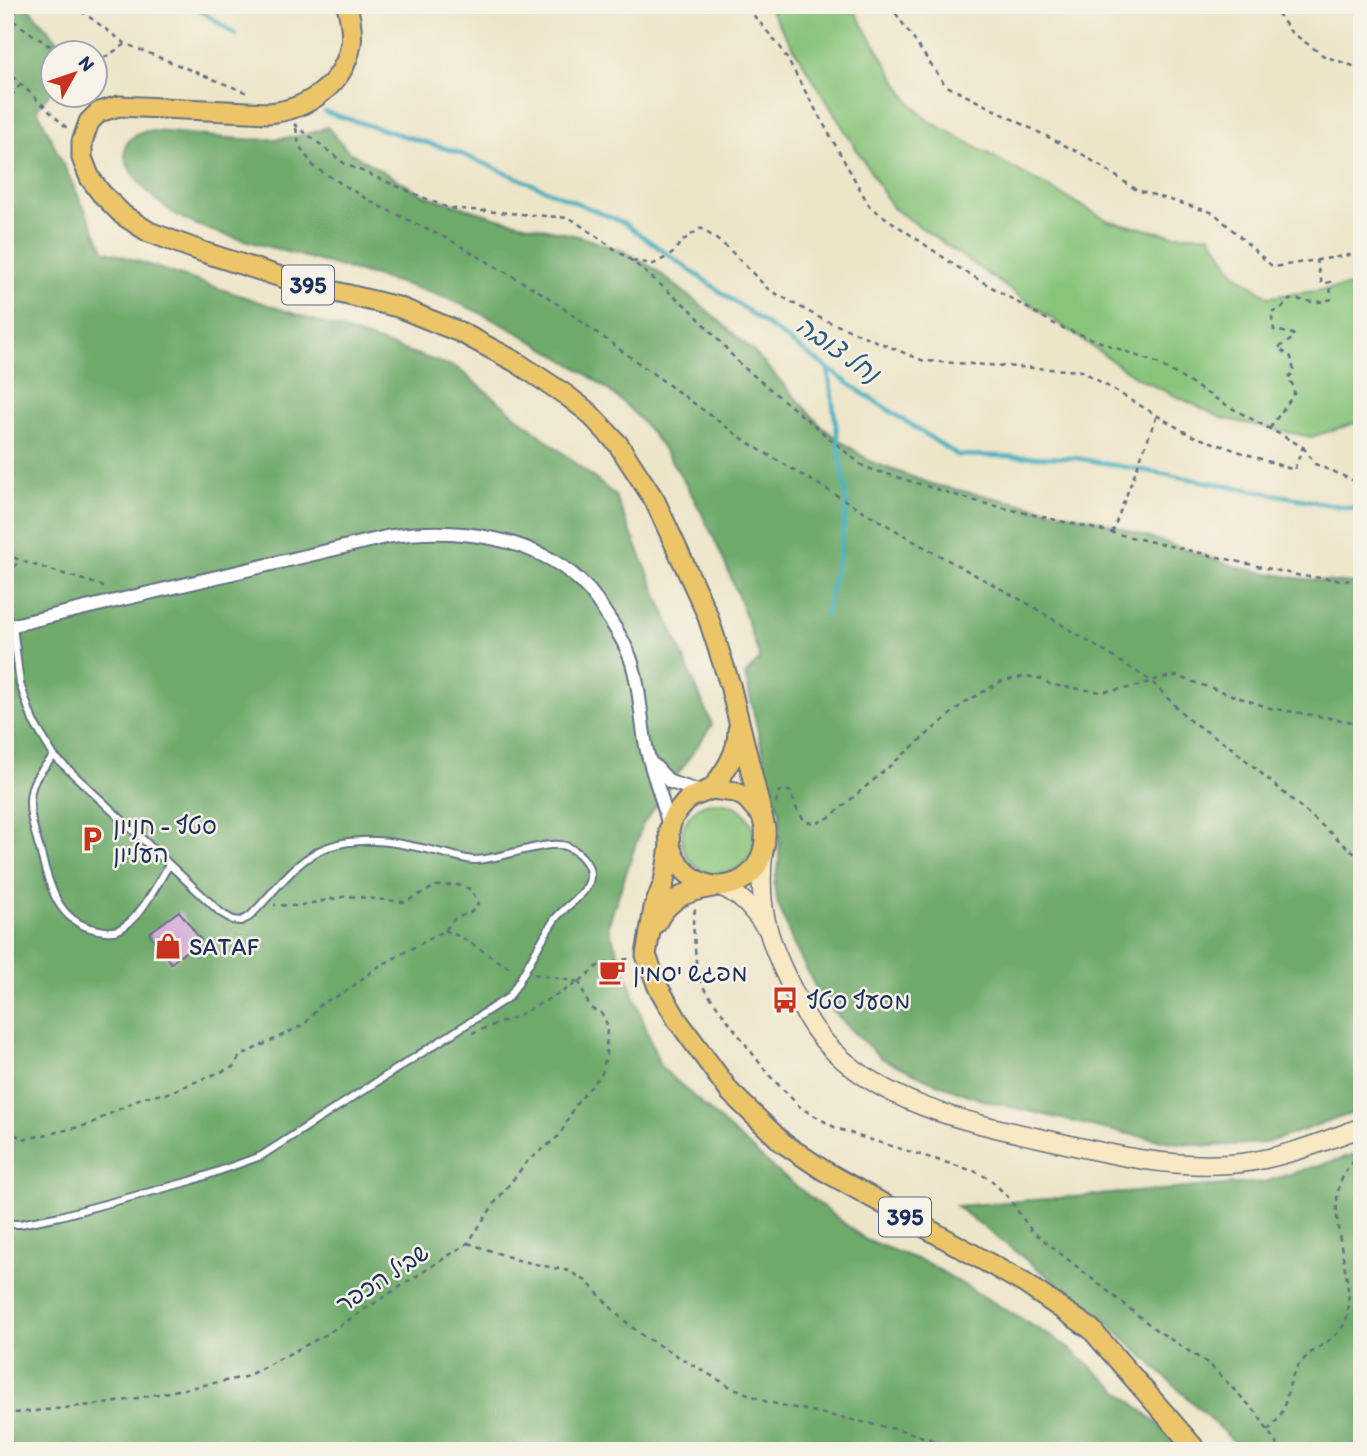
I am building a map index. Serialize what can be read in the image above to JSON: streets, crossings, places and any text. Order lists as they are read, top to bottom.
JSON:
{
  "streets": {
    "main road": ["395"],
    "path": ["שביל הכפר"]
  },
  "water": ["נחל צובה"],
  "places": {
    "parking": ["סטף - חניון העליון"],
    "shop": ["SATAF"],
    "cafe": ["מפגש יסמין"],
    "bus stop": ["מסעף סטף"]
  },
  "north": "top right"
}
